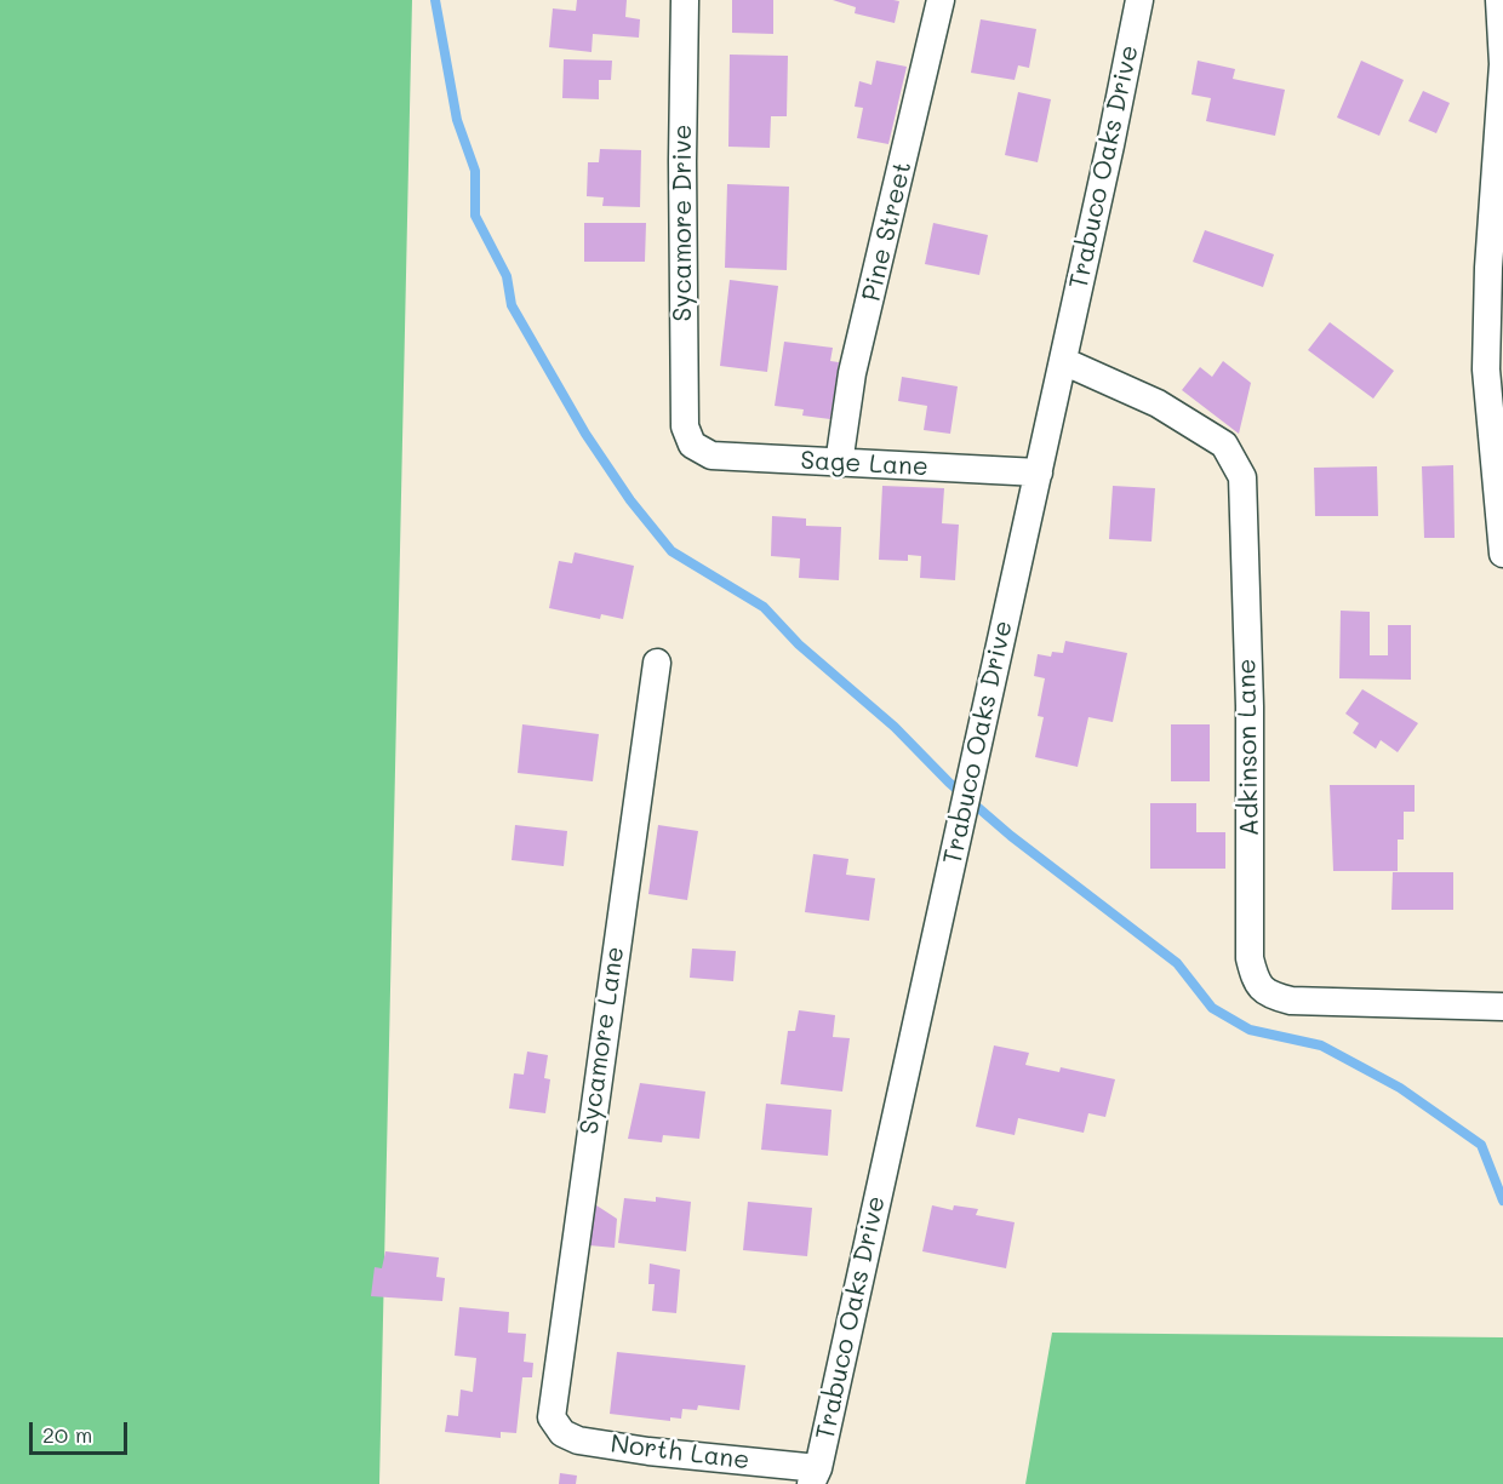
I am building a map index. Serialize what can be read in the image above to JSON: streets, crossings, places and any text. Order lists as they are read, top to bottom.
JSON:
{
  "streets": {
    "street": [
      "Trabuco Oaks Drive",
      "Sycamore Drive",
      "Pine Street",
      "Sage Lane",
      "Adkinson Lane",
      "Sycamore Lane",
      "North Lane"
    ]
  },
  "crossings": [
    ["Trabuco Oaks Drive", "Sage Lane"],
    ["Trabuco Oaks Drive", "Adkinson Lane"],
    ["Trabuco Oaks Drive", "North Lane"],
    ["Sycamore Drive", "Sage Lane"],
    ["Pine Street", "Sage Lane"],
    ["Sycamore Lane", "North Lane"]
  ],
  "scale_bar": "20 m"
}
